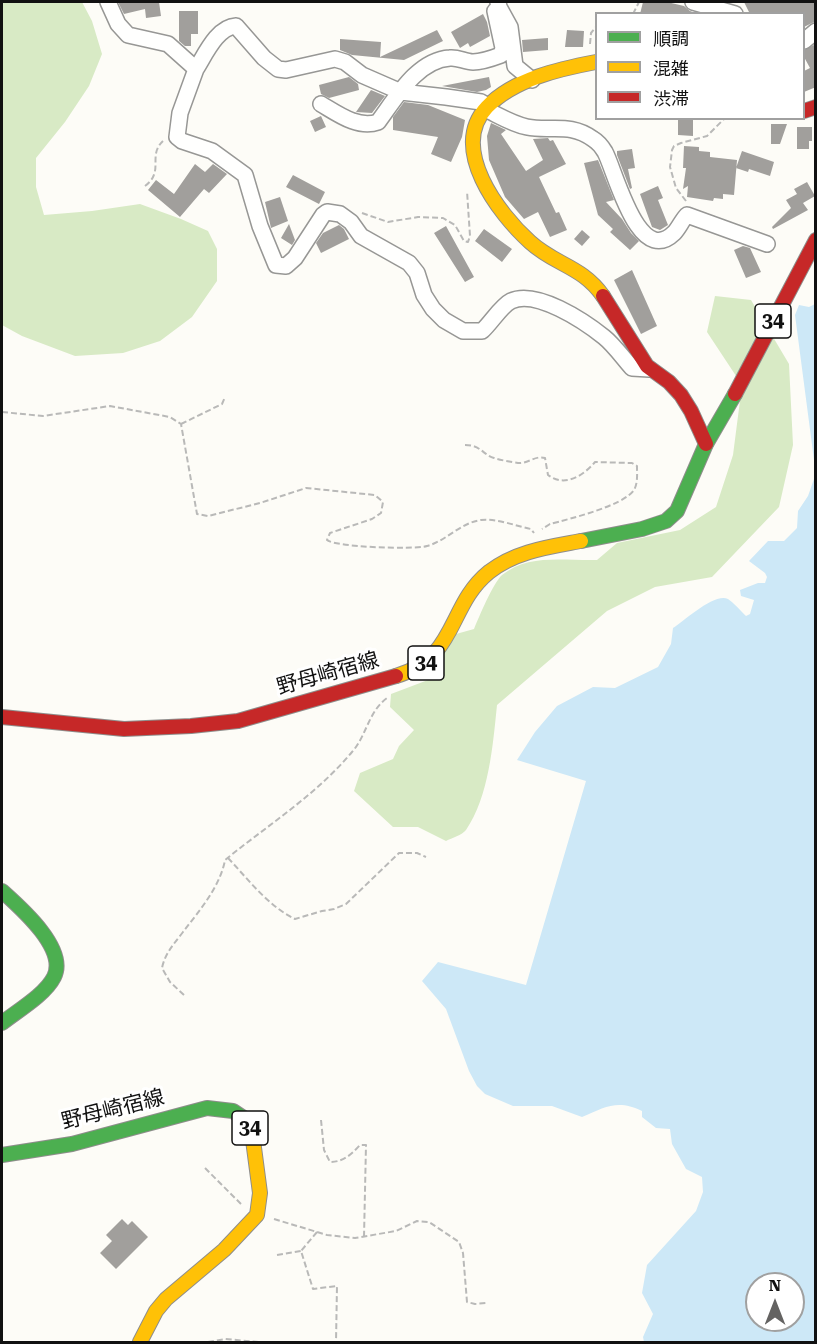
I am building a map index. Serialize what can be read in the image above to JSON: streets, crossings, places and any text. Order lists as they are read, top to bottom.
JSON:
{
  "streets": {
    "main road": ["34", "野母崎宿線"]
  },
  "legend": ["順調", "混雑", "渋滞"],
  "north": "top"
}
